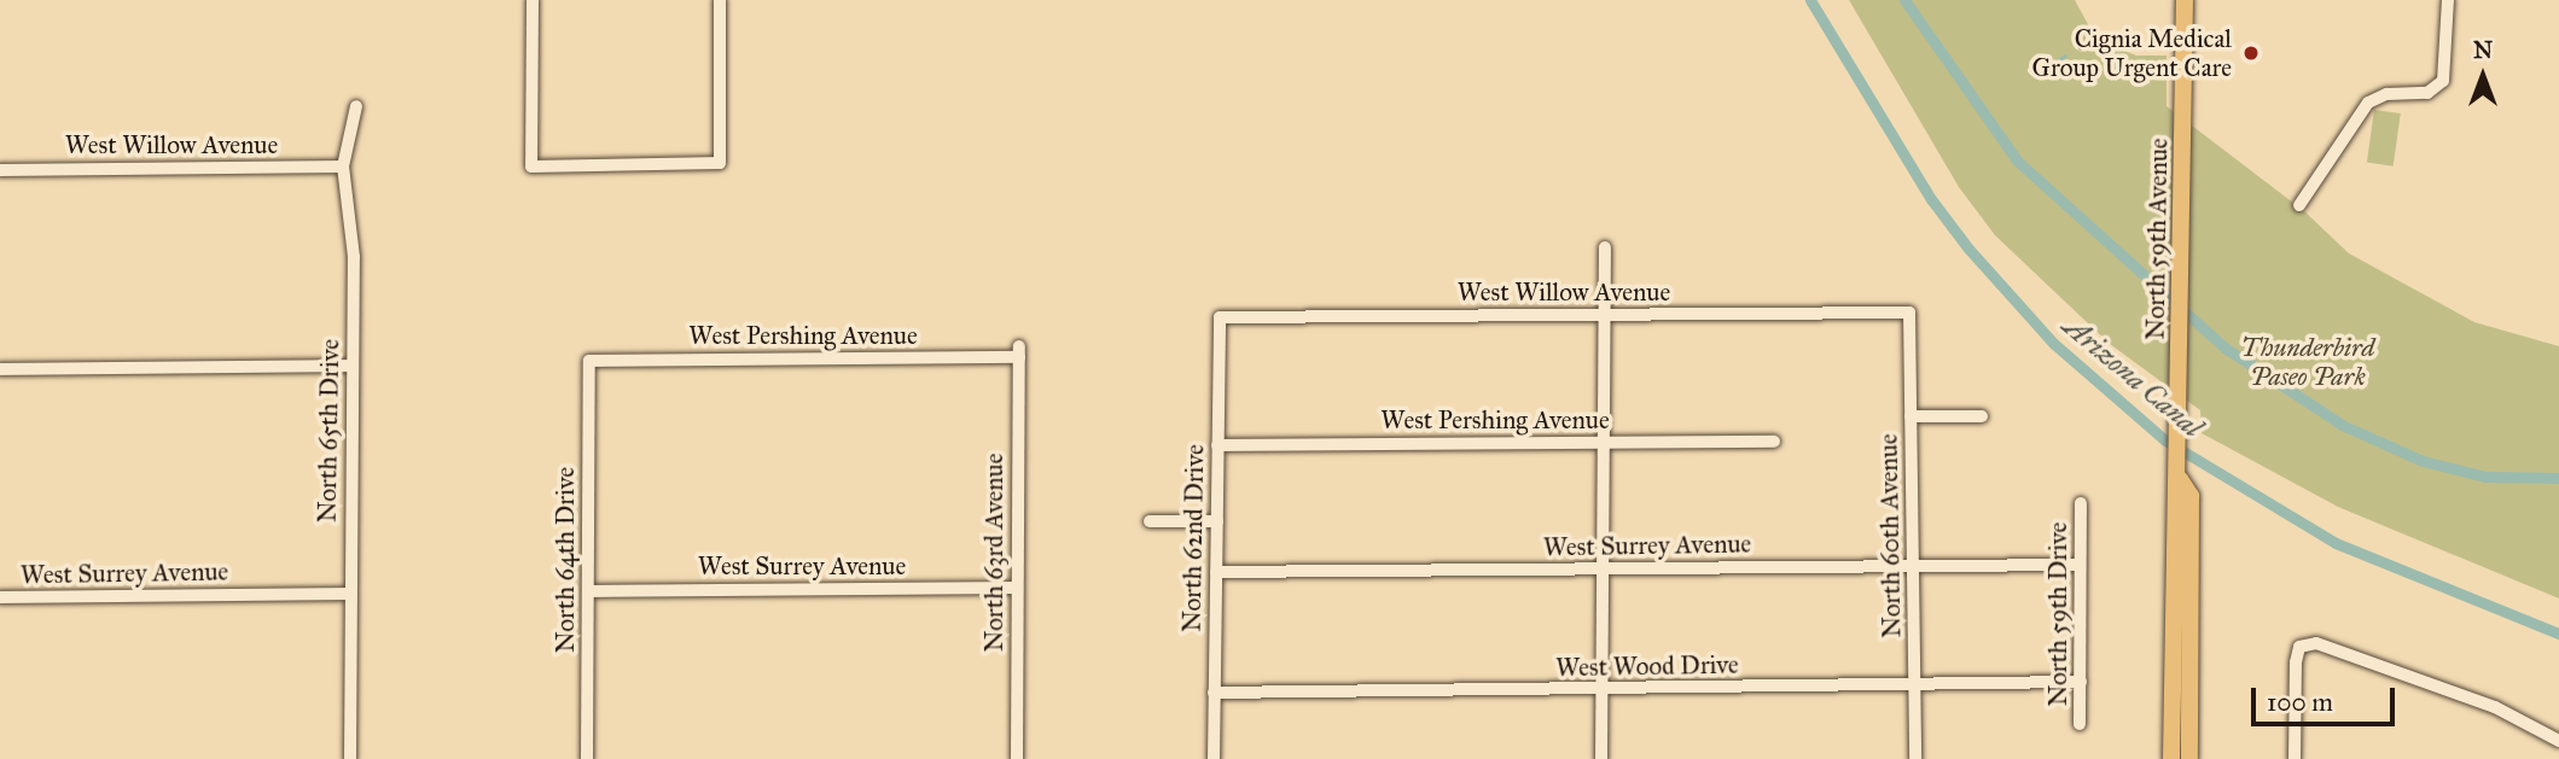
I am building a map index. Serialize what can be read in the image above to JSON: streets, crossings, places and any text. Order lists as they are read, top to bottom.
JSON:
{
  "streets": {
    "main road": ["North 59th Avenue"],
    "street": [
      "West Willow Avenue",
      "West Pershing Avenue",
      "North 65th Drive",
      "North 60th Avenue",
      "North 62nd Drive",
      "West Surrey Avenue",
      "North 63rd Avenue",
      "North 64th Drive",
      "North 59th Drive",
      "West Wood Drive"
    ]
  },
  "crossings": [
    ["West Willow Avenue", "North 65th Drive"],
    ["West Willow Avenue", "North 60th Avenue"],
    ["West Willow Avenue", "North 62nd Drive"],
    ["West Pershing Avenue", "North 62nd Drive"],
    ["West Pershing Avenue", "North 63rd Avenue"],
    ["West Pershing Avenue", "North 64th Drive"],
    ["North 65th Drive", "West Surrey Avenue"],
    ["North 60th Avenue", "West Surrey Avenue"],
    ["North 60th Avenue", "West Wood Drive"],
    ["North 62nd Drive", "West Surrey Avenue"],
    ["North 62nd Drive", "West Wood Drive"],
    ["West Surrey Avenue", "North 63rd Avenue"],
    ["West Surrey Avenue", "North 64th Drive"],
    ["West Surrey Avenue", "North 59th Drive"],
    ["North 59th Drive", "West Wood Drive"]
  ],
  "water": ["Arizona Canal"],
  "parks": ["Thunderbird Paseo Park"],
  "places": ["Cignia Medical Group Urgent Care"],
  "scale_bar": "100 m",
  "north": "top"
}
